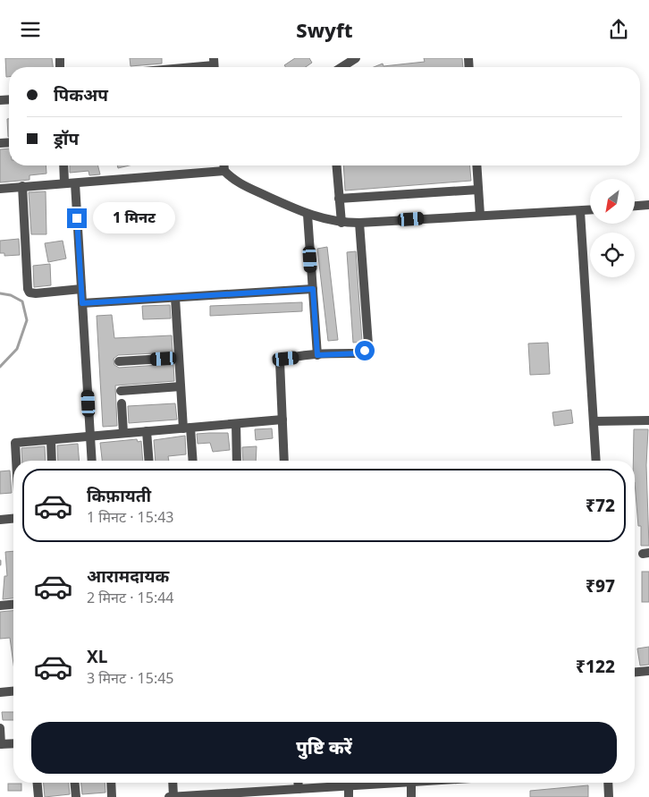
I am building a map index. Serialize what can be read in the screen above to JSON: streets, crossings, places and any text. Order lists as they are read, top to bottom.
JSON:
{
  "north": "bottom left",
  "page": {
    "header": "Swyft",
    "banner": ["पिकअप", "ड्रॉप"],
    "bubble": "1 मिनट",
    "list": [
      {
        "name": "किफ़ायती",
        "note": "1 मिनट · 15:43",
        "value": "₹72"
      },
      {
        "name": "आरामदायक",
        "note": "2 मिनट · 15:44",
        "value": "₹97"
      },
      {
        "name": "XL",
        "note": "3 मिनट · 15:45",
        "value": "₹122"
      }
    ],
    "buttons": "पुष्टि करें"
  }
}
